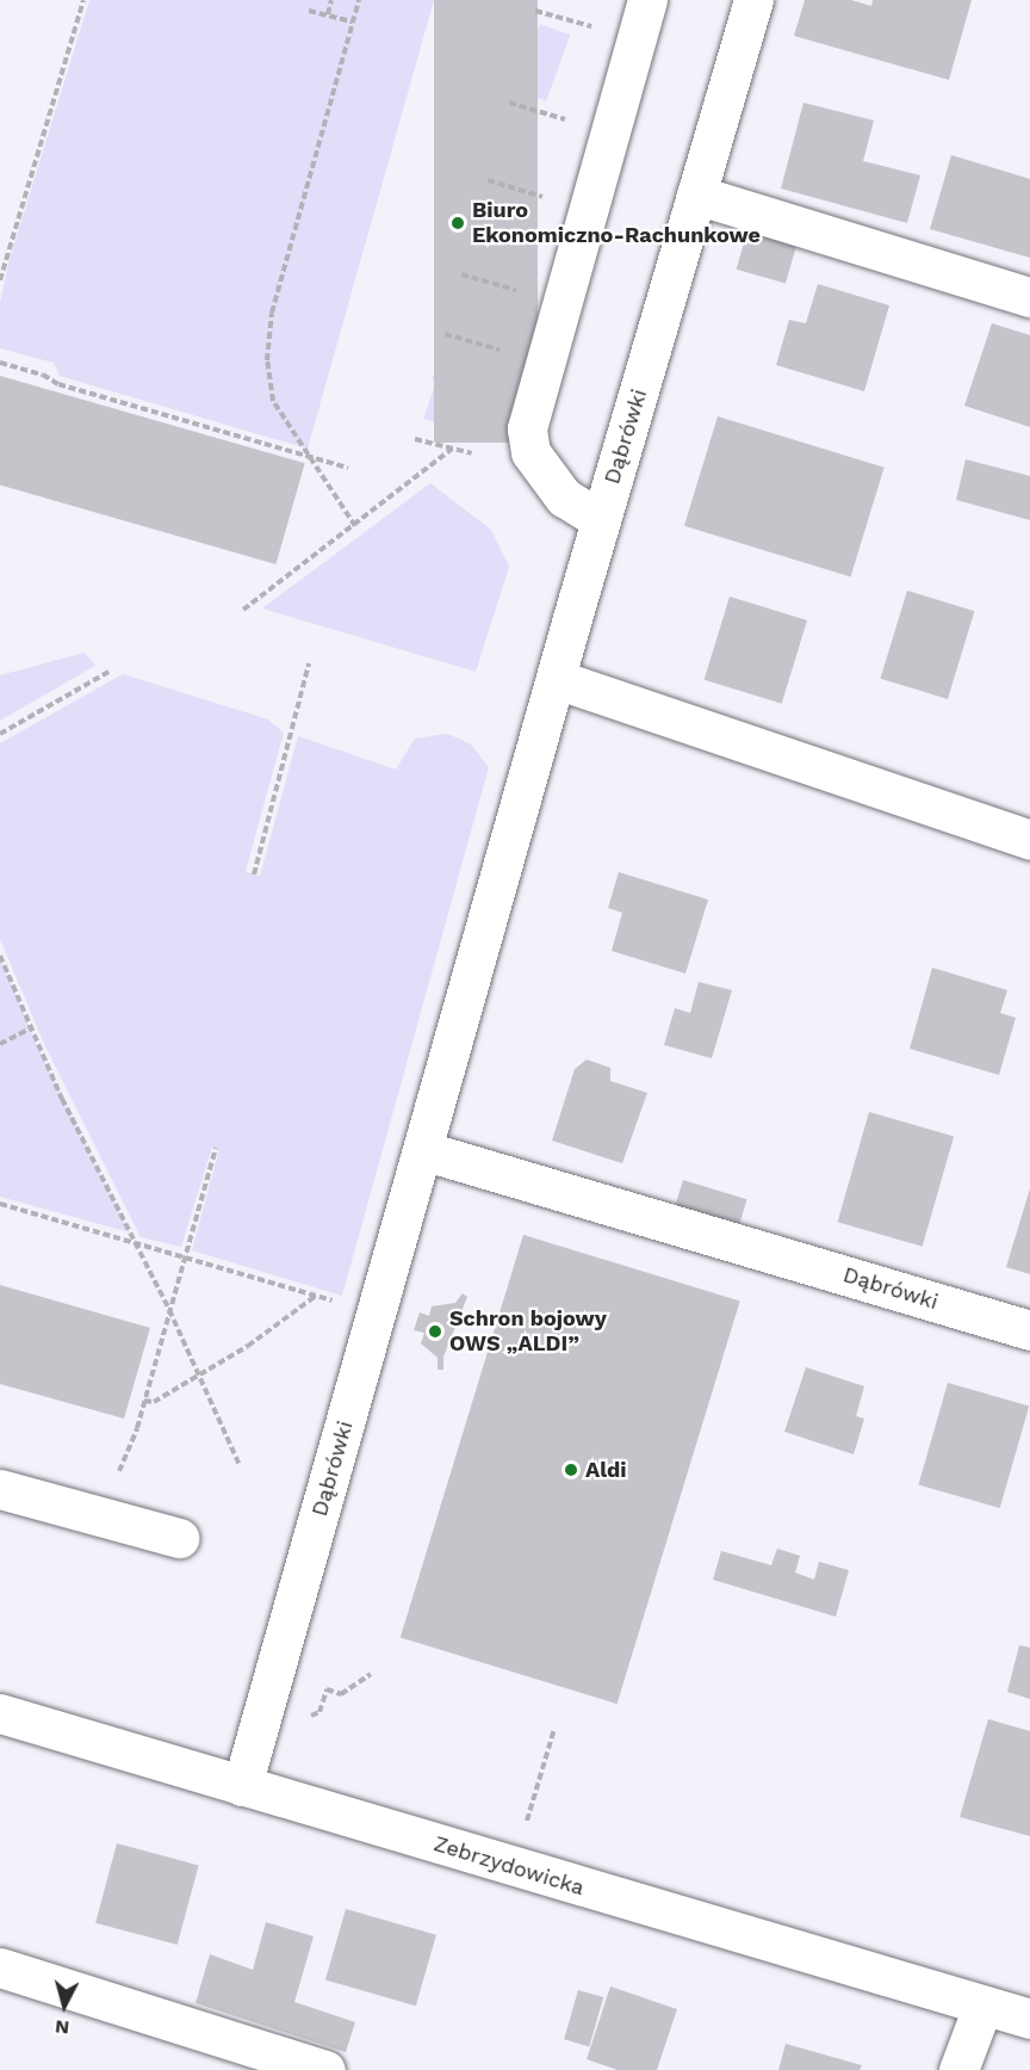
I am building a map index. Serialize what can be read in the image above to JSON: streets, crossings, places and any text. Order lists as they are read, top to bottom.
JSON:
{
  "streets": {
    "street": ["Dąbrówki", "Zebrzydowicka"]
  },
  "crossings": [
    ["Dąbrówki", "Zebrzydowicka"]
  ],
  "places": ["Biuro Ekonomiczno-Rachunkowe", "Schron bojowy OWS „ALDI”", "Aldi"],
  "north": "bottom"
}
